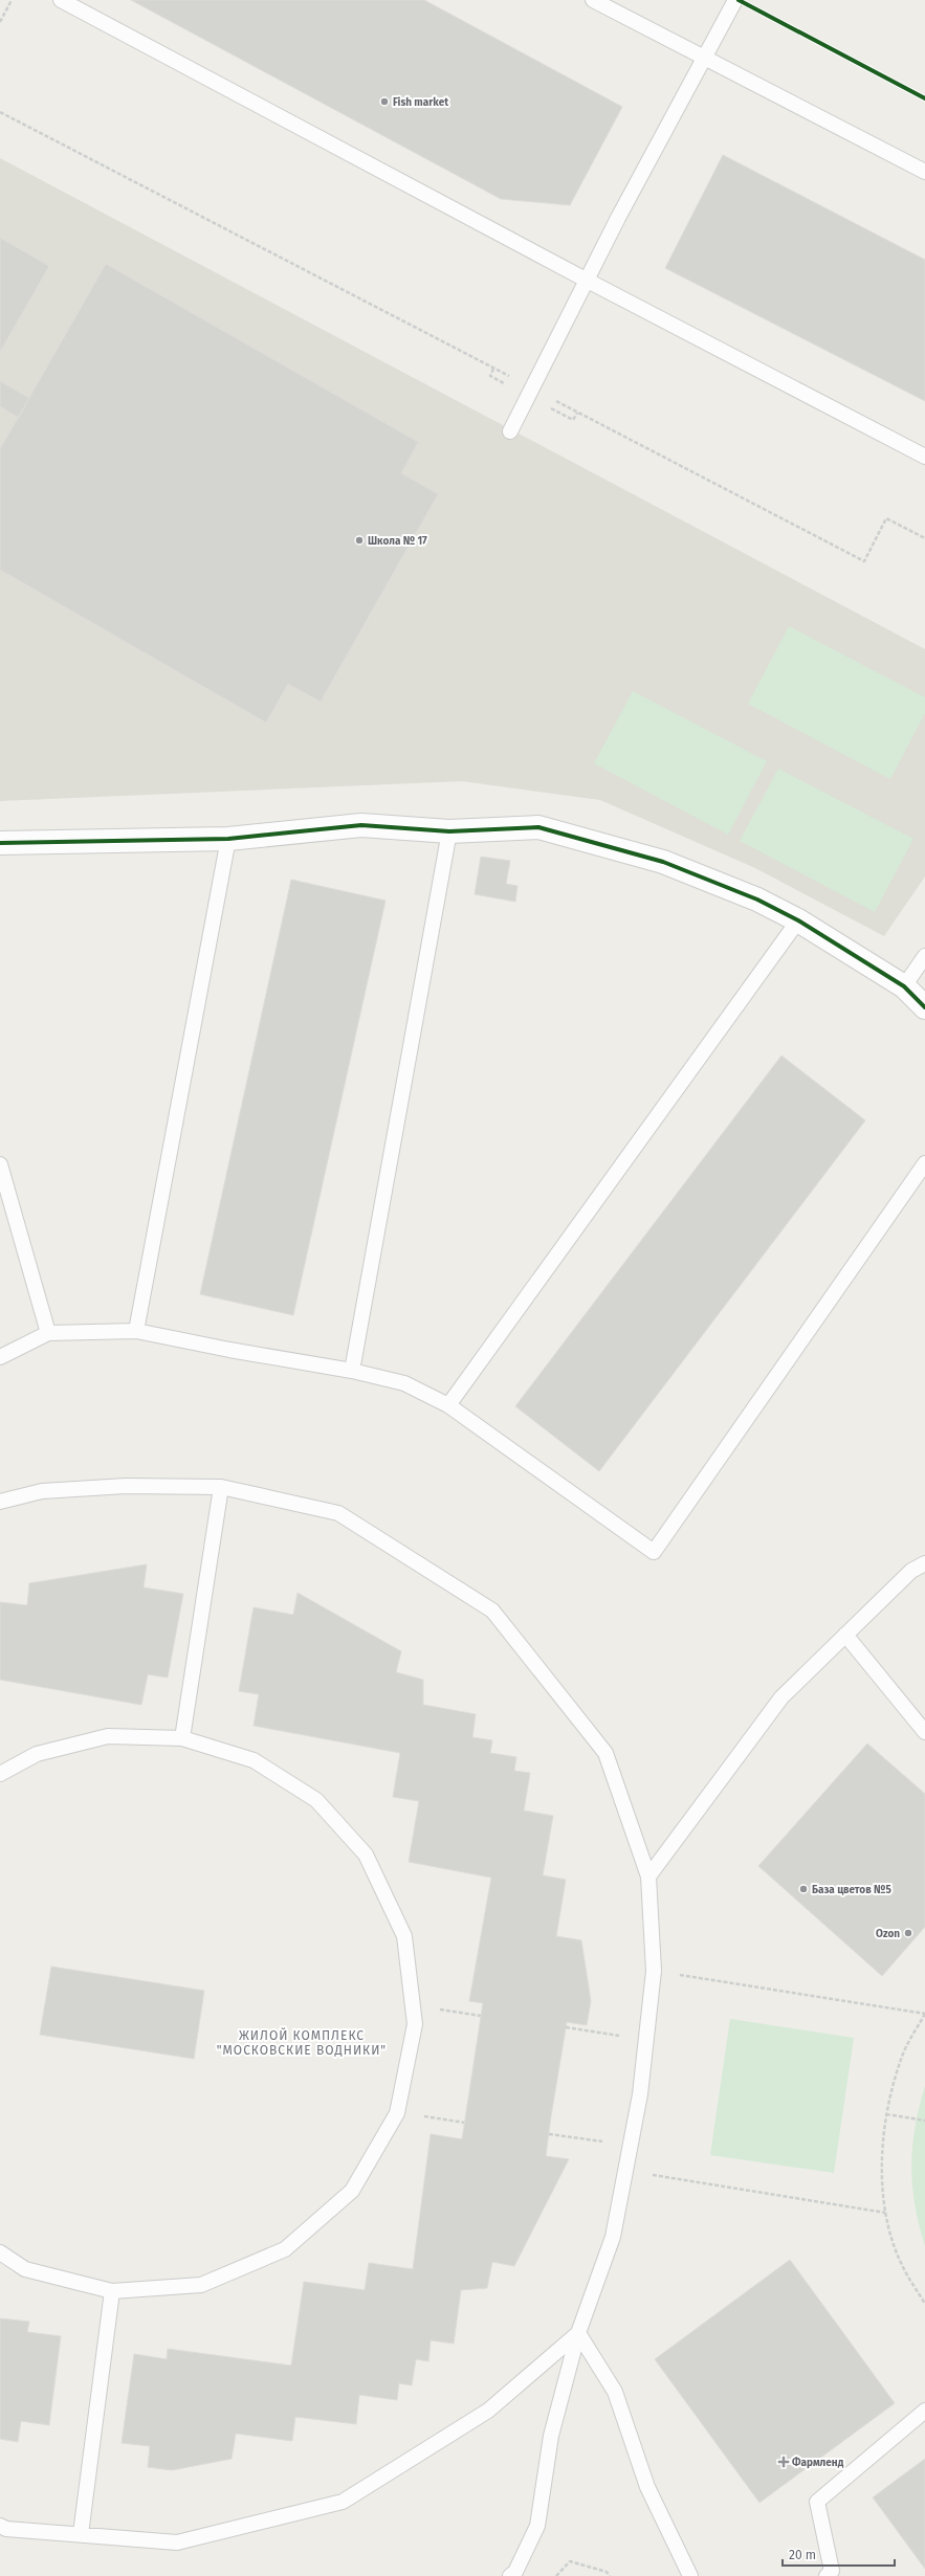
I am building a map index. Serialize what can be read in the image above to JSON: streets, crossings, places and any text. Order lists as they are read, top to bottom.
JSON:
{
  "districts": ["ЖИЛОЙ КОМПЛЕКС \"МОСКОВСКИЕ ВОДНИКИ\""],
  "places": {
    "other": [
      "Fish market",
      "Школа № 17",
      "База цветов №5",
      "Ozon"
    ],
    "health": ["Фармленд"]
  },
  "scale_bar": "20 m"
}
